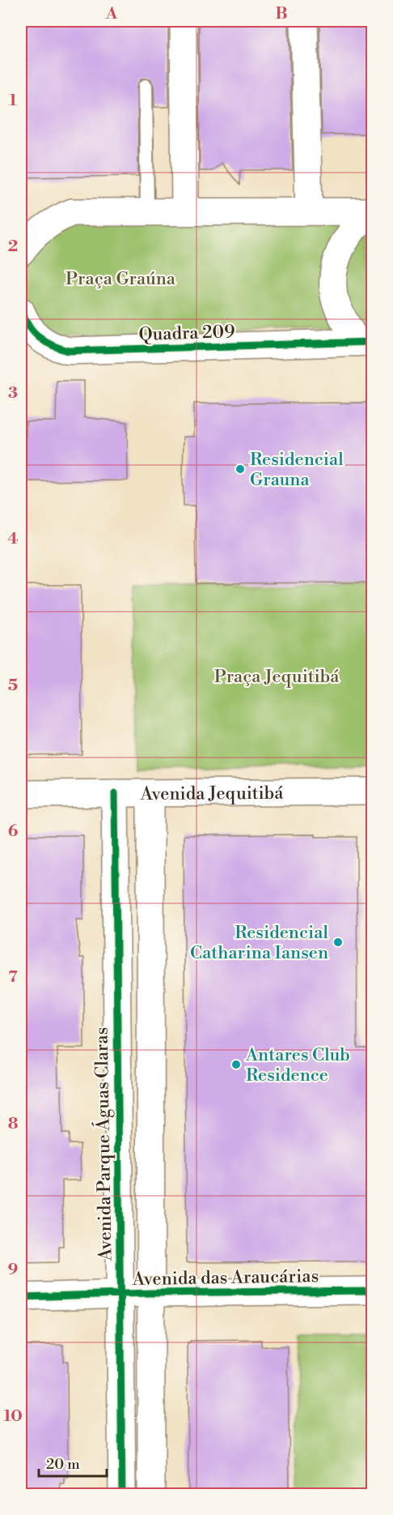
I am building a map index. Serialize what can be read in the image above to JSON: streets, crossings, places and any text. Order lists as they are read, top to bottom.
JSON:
{
  "streets": {
    "street": [
      "Quadra 209",
      "Avenida Jequitibá",
      "Avenida Parque Águas Claras",
      "Avenida das Araucárias"
    ]
  },
  "crossings": [
    ["Avenida Jequitibá", "Avenida Parque Águas Claras"],
    ["Avenida Parque Águas Claras", "Avenida das Araucárias"]
  ],
  "parks": ["Praça Graúna", "Praça Jequitibá"],
  "places": ["Residencial Grauna", "Residencial Catharina Iansen", "Antares Club Residence"],
  "scale_bar": "20 m",
  "grid": {
    "columns": ["A", "B"],
    "rows": [
      "1",
      "2",
      "3",
      "4",
      "5",
      "6",
      "7",
      "8",
      "9",
      "10"
    ]
  }
}
